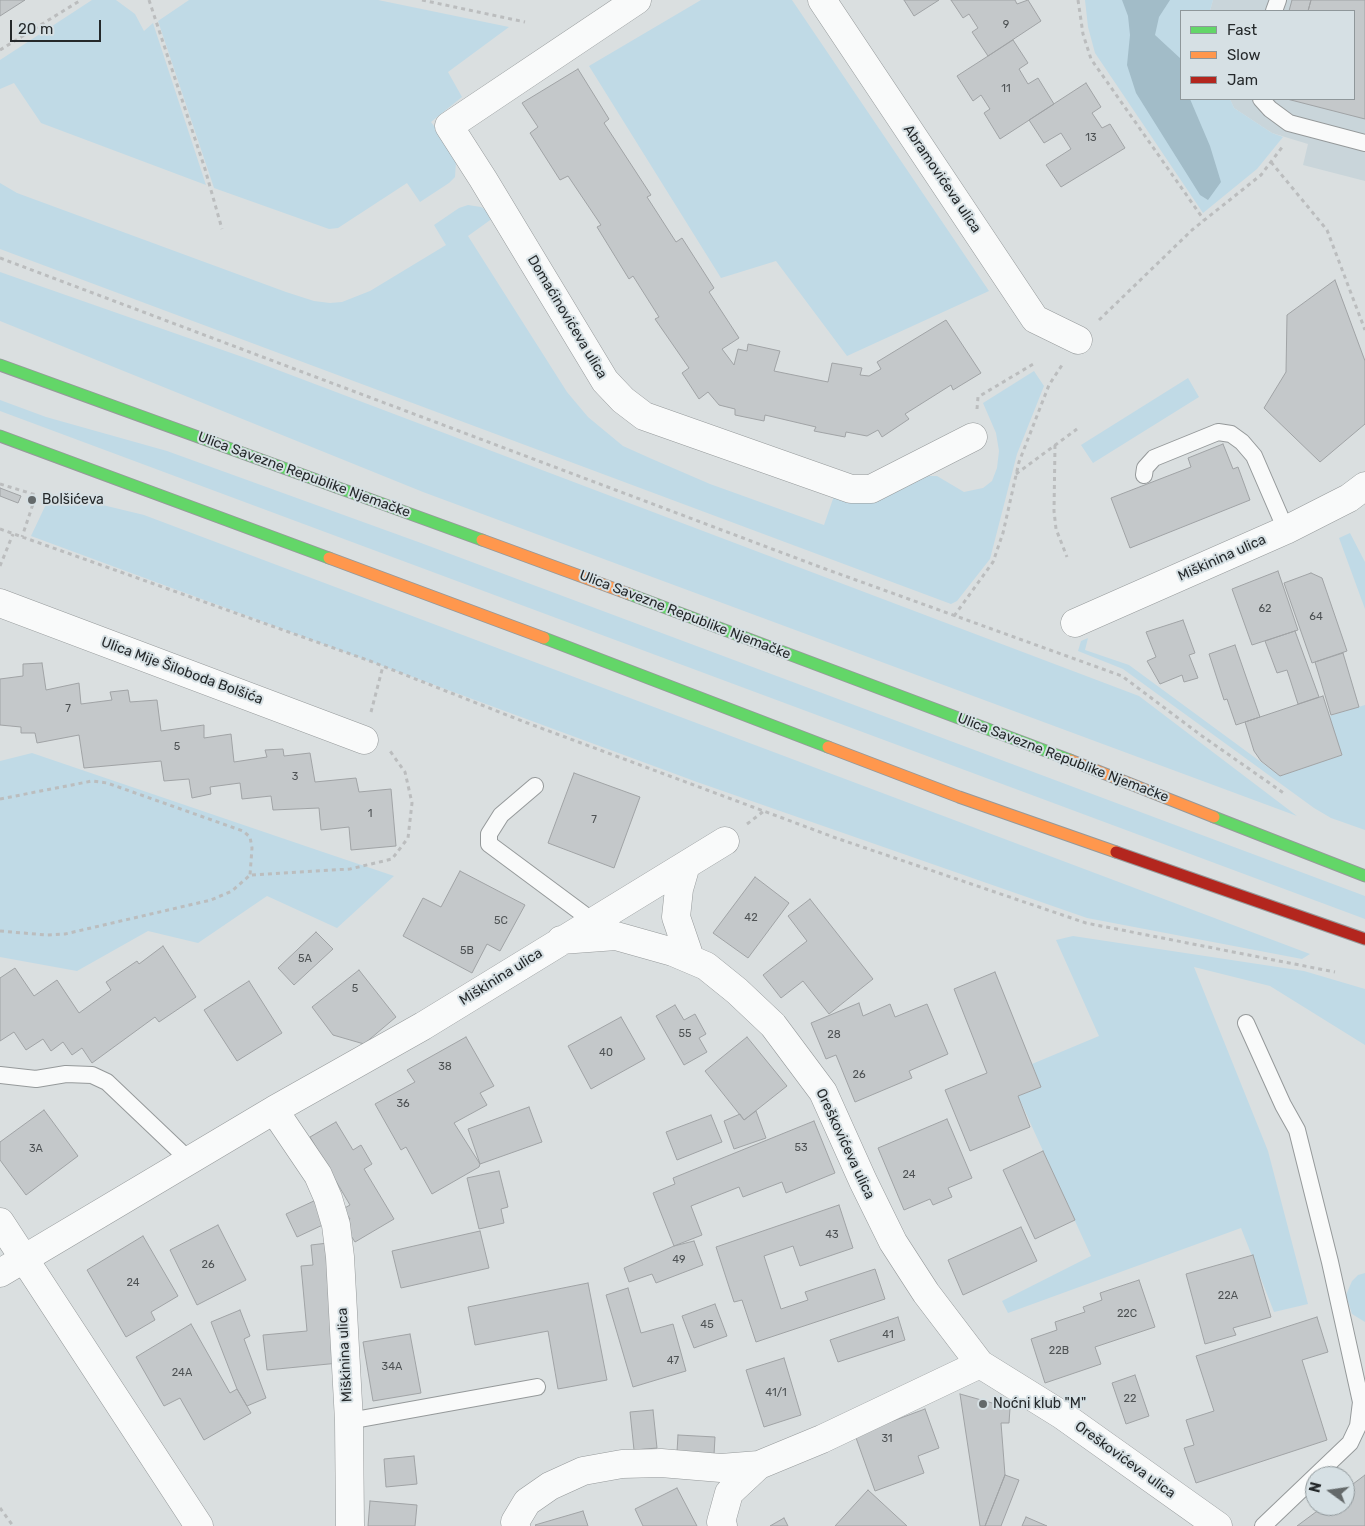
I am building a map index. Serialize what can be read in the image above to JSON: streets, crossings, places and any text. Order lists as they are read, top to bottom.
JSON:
{
  "streets": {
    "main road": ["Ulica Savezne Republike Njemačke"],
    "street": [
      "Abramovićeva ulica",
      "Domaćinovićeva ulica",
      "Miškinina ulica",
      "Ulica Mije Šiloboda Bolšića",
      "Oreškovićeva ulica"
    ]
  },
  "crossings": [
    ["Miškinina ulica", "Oreškovićeva ulica"]
  ],
  "places": ["Bolšićeva", "Noćni klub \"M\""],
  "house_numbers": [
    "9",
    "11",
    "13",
    "62",
    "64",
    "7",
    "5",
    "3",
    "1",
    "7",
    "42",
    "5C",
    "5B",
    "5A",
    "5",
    "55",
    "28",
    "40",
    "38",
    "26",
    "36",
    "53",
    "3A",
    "24",
    "43",
    "49",
    "26",
    "24",
    "22A",
    "22C",
    "45",
    "41",
    "22B",
    "47",
    "34A",
    "24A",
    "41/1",
    "22",
    "31"
  ],
  "legend": ["Fast", "Slow", "Jam"],
  "scale_bar": "20 m",
  "north": "left"
}
